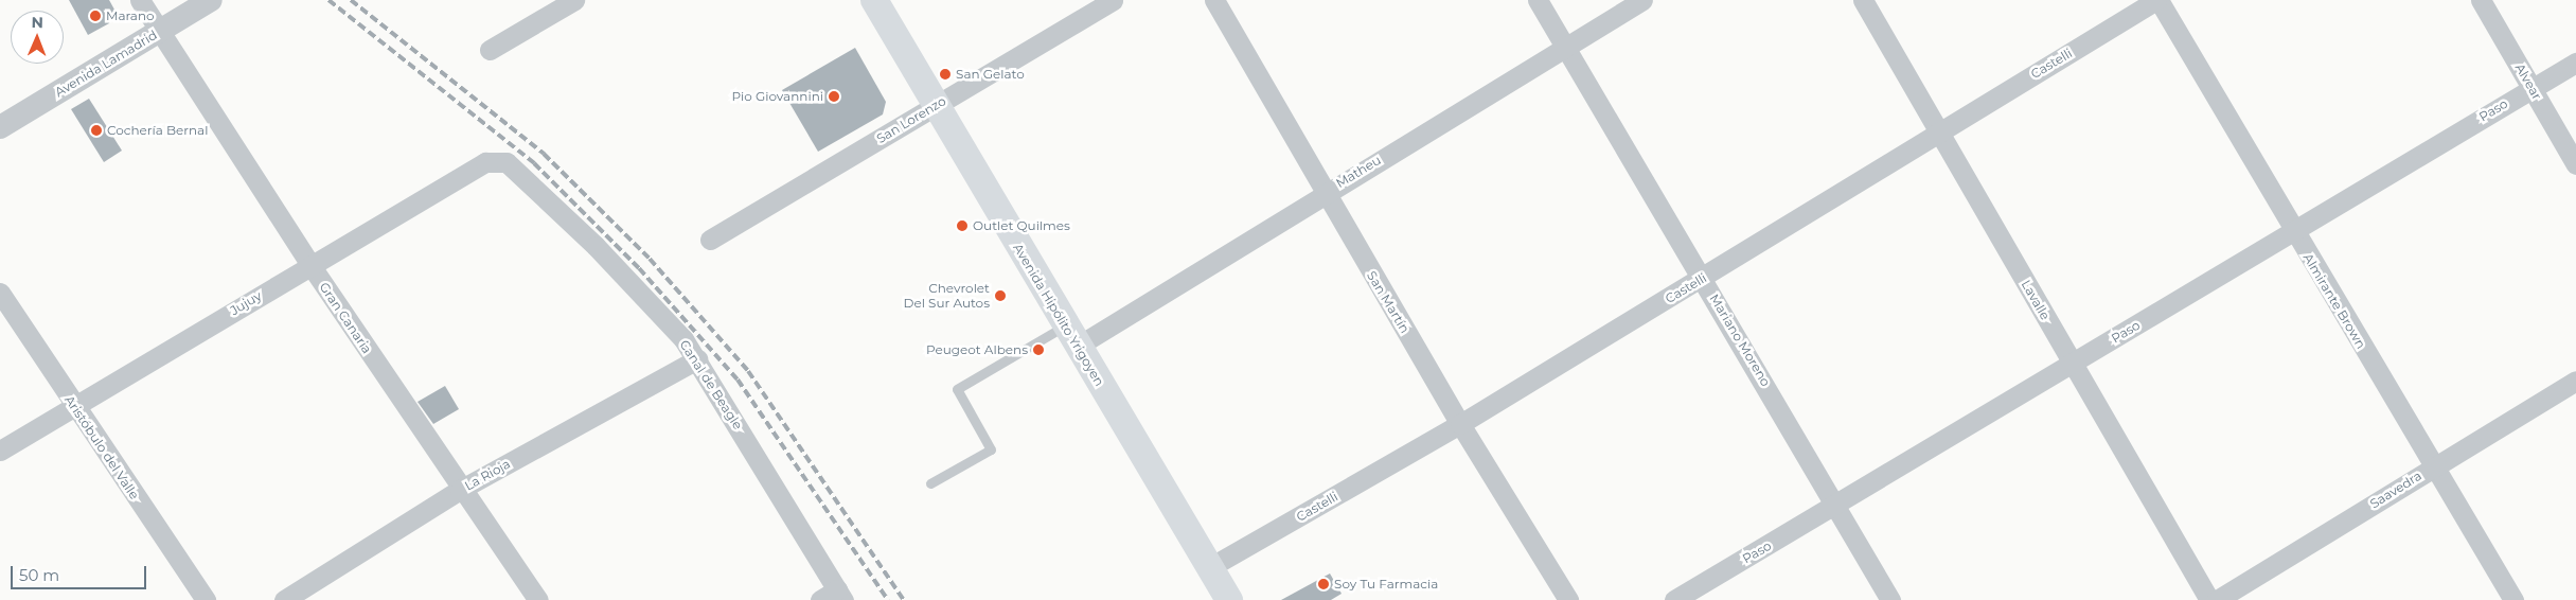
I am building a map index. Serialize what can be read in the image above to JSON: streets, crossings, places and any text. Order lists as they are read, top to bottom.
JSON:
{
  "streets": {
    "main road": ["Avenida Hipólito Yrigoyen"],
    "street": [
      "Avenida Lamadrid",
      "Castelli",
      "Alvear",
      "Paso",
      "San Lorenzo",
      "Matheu",
      "Lavalle",
      "Almirante Brown",
      "San Martín",
      "Jujuy",
      "Gran Canaria",
      "Mariano Moreno",
      "Canal de Beagle",
      "Aristóbulo del Valle",
      "La Rioja",
      "Saavedra"
    ]
  },
  "crossings": [
    ["Avenida Lamadrid", "Gran Canaria"],
    ["Castelli", "Lavalle"],
    ["Castelli", "Almirante Brown"],
    ["Castelli", "San Martín"],
    ["Castelli", "Avenida Hipólito Yrigoyen"],
    ["Castelli", "Mariano Moreno"],
    ["Alvear", "Paso"],
    ["Paso", "Lavalle"],
    ["Paso", "Almirante Brown"],
    ["Paso", "Mariano Moreno"],
    ["San Lorenzo", "Avenida Hipólito Yrigoyen"],
    ["Matheu", "San Martín"],
    ["Matheu", "Avenida Hipólito Yrigoyen"],
    ["Matheu", "Mariano Moreno"],
    ["Almirante Brown", "Saavedra"],
    ["Jujuy", "Gran Canaria"],
    ["Jujuy", "Canal de Beagle"],
    ["Jujuy", "Aristóbulo del Valle"],
    ["Gran Canaria", "La Rioja"],
    ["Canal de Beagle", "La Rioja"]
  ],
  "places": [
    "Marano",
    "San Gelato",
    "Pio Giovannini",
    "Cochería Bernal",
    "Outlet Quilmes",
    "Chevrolet Del Sur Autos",
    "Peugeot Albens",
    "Soy Tu Farmacia"
  ],
  "scale_bar": "50 m",
  "north": "top"
}
